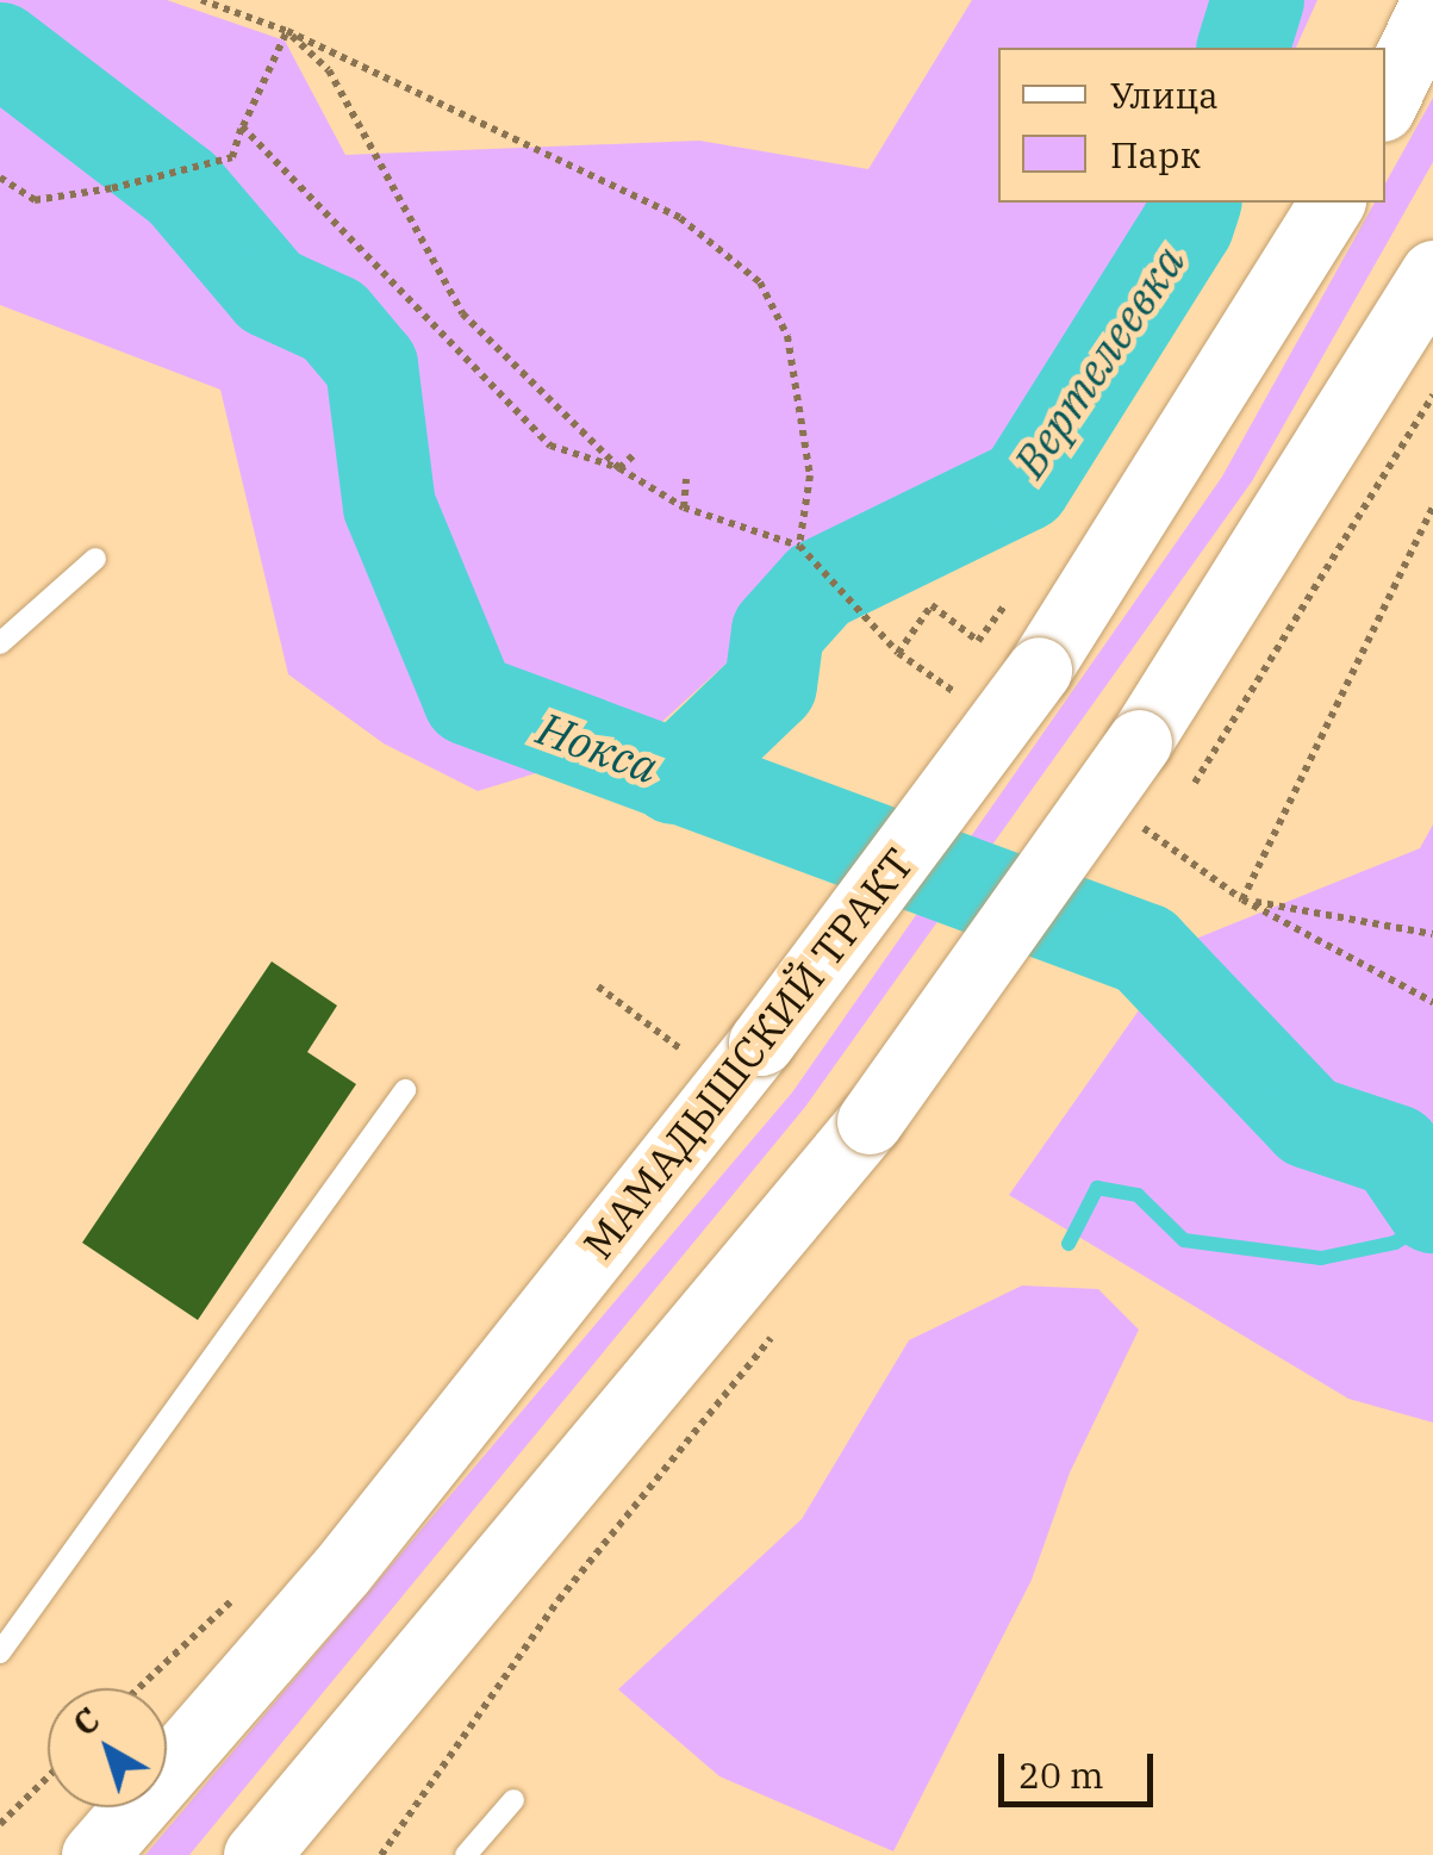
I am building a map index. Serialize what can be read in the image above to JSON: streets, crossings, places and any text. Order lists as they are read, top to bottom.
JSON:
{
  "streets": {
    "main road": ["МАМАДЫШСКИЙ ТРАКТ"]
  },
  "water": ["Вертелеевка", "Нокса"],
  "legend": ["Улица", "Парк"],
  "scale_bar": "20 m",
  "north": "top left"
}
